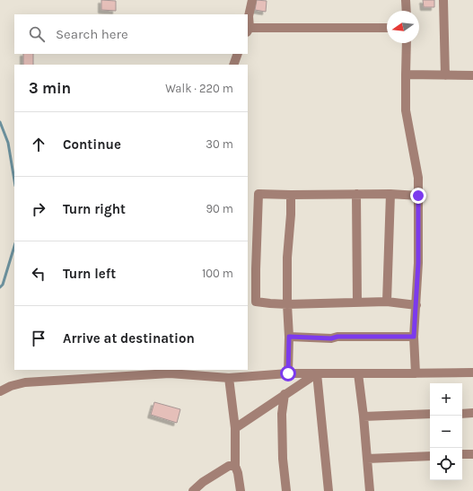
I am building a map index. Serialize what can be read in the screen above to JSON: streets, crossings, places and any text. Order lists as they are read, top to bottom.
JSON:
{
  "north": "left",
  "page": {
    "search": "Search here",
    "heading": ["3 min", "Walk · 220 m"],
    "list": [
      ["Continue", "30 m"],
      ["Turn right", "90 m"],
      ["Turn left", "100 m"],
      "Arrive at destination"
    ],
    "map_buttons": ["+", "−"]
  }
}
